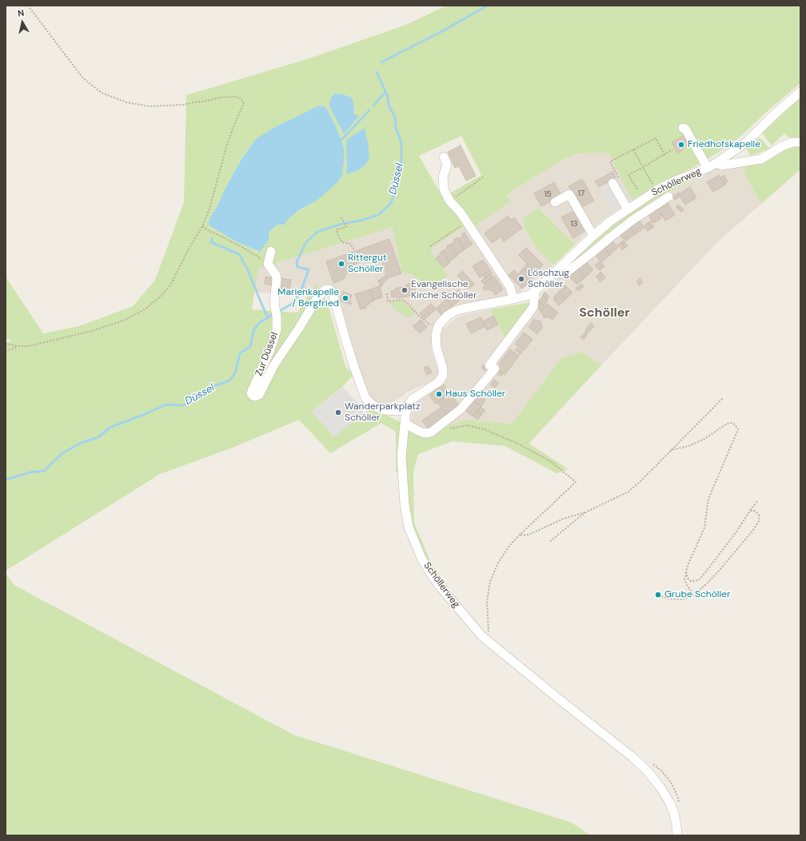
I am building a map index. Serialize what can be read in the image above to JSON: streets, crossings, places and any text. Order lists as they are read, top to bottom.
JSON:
{
  "streets": {
    "street": ["Schöllerweg", "Zur Düssel"]
  },
  "crossings": [
    ["Schöllerweg", "Zur Düssel"]
  ],
  "districts": ["Schöller"],
  "water": ["Düssel"],
  "places": [
    "Friedhofskapelle",
    "Rittergut Schöller",
    "Löschzug Schöller",
    "Evangelische Kirche Schöller",
    "Marienkapelle / Bergfried",
    "Haus Schöller",
    "Wanderparkplatz Schöller",
    "Grube Schöller"
  ],
  "house_numbers": ["17", "15", "13"],
  "north": "top"
}
